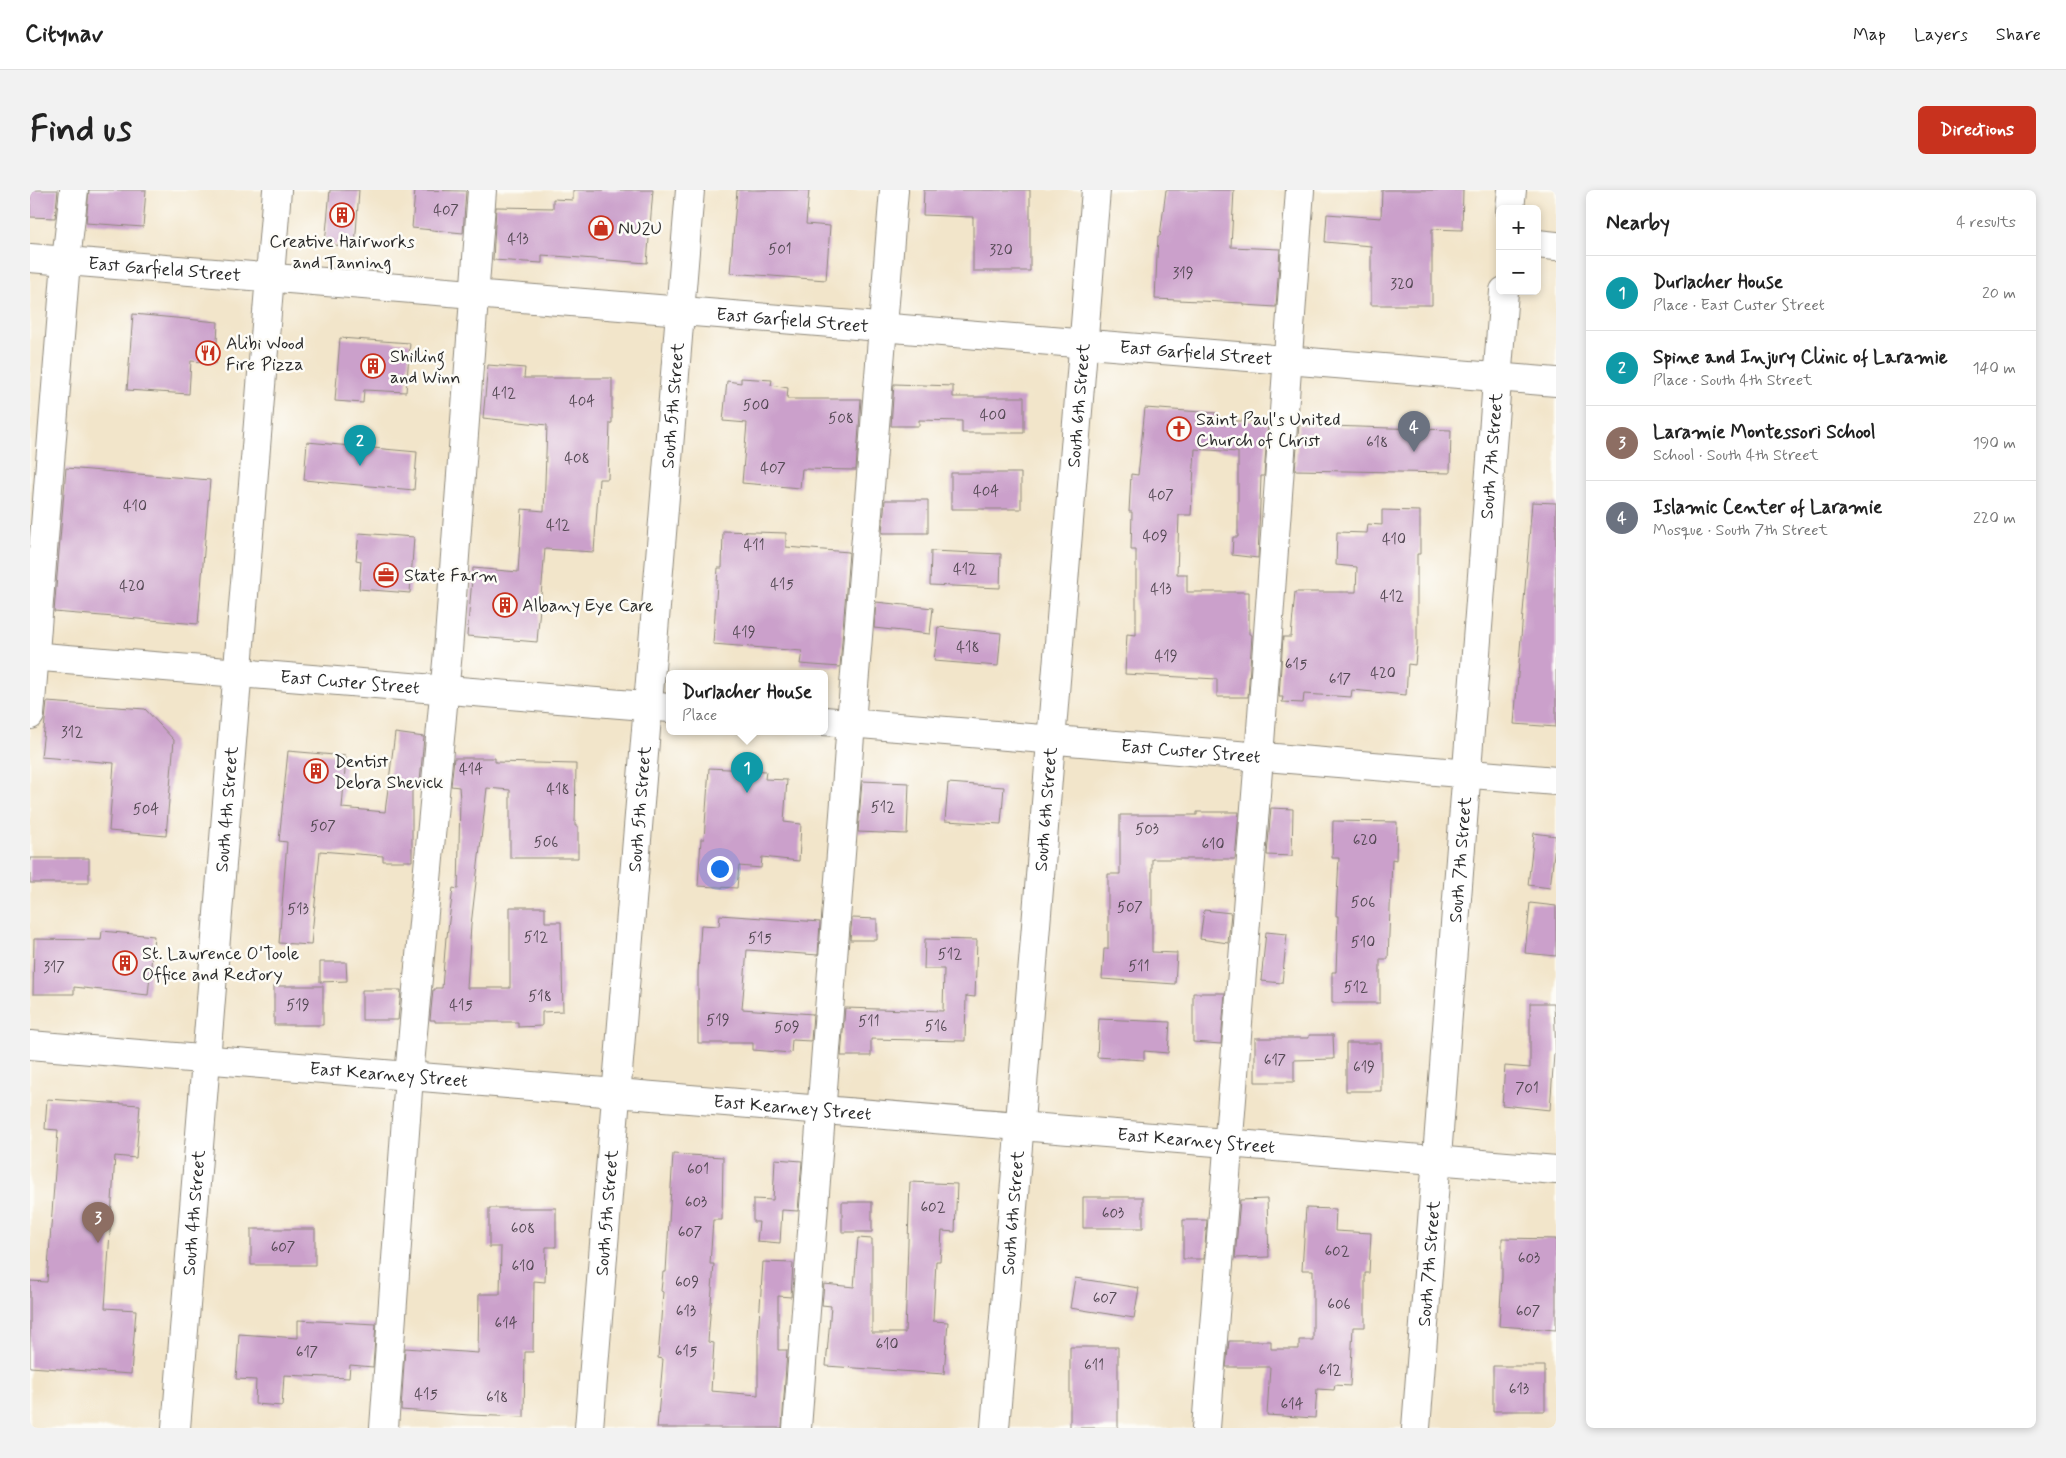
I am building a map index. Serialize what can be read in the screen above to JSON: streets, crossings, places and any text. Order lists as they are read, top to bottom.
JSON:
{
  "streets": {
    "street": [
      "East Garfield Street",
      "South 5th Street",
      "South 6th Street",
      "South 7th Street",
      "East Custer Street",
      "South 4th Street",
      "East Kearney Street"
    ]
  },
  "crossings": [
    ["East Garfield Street", "South 5th Street"],
    ["East Garfield Street", "South 6th Street"],
    ["East Garfield Street", "South 7th Street"],
    ["East Garfield Street", "South 4th Street"],
    ["South 5th Street", "East Custer Street"],
    ["South 5th Street", "East Kearney Street"],
    ["South 6th Street", "East Custer Street"],
    ["South 6th Street", "East Kearney Street"],
    ["South 7th Street", "East Custer Street"],
    ["South 7th Street", "East Kearney Street"],
    ["East Custer Street", "South 4th Street"],
    ["South 4th Street", "East Kearney Street"]
  ],
  "places": {
    "building": [
      "Creative Hairworks and Tanning",
      "Shilling and Winn",
      "Albany Eye Care",
      "Dentist Debra Shevick",
      "St. Lawrence O'Toole Office and Rectory"
    ],
    "shop": ["NU2U"],
    "restaurant": ["Alibi Wood Fire Pizza"],
    "church": ["Saint Paul's United Church of Christ"],
    "office": ["State Farm"]
  },
  "house_numbers": [
    "407",
    "413",
    "501",
    "320",
    "319",
    "320",
    "412",
    "404",
    "500",
    "400",
    "508",
    "618",
    "408",
    "407",
    "404",
    "407",
    "410",
    "412",
    "409",
    "410",
    "411",
    "412",
    "415",
    "420",
    "413",
    "412",
    "419",
    "418",
    "419",
    "615",
    "420",
    "617",
    "312",
    "414",
    "418",
    "512",
    "504",
    "507",
    "503",
    "620",
    "506",
    "610",
    "506",
    "507",
    "513",
    "512",
    "515",
    "510",
    "512",
    "511",
    "317",
    "512",
    "518",
    "519",
    "415",
    "519",
    "511",
    "516",
    "509",
    "617",
    "619",
    "701",
    "601",
    "603",
    "602",
    "603",
    "608",
    "607",
    "607",
    "602",
    "603",
    "610",
    "609",
    "607",
    "606",
    "613",
    "607",
    "614",
    "610",
    "615",
    "617",
    "611",
    "612",
    "613",
    "415",
    "618",
    "614"
  ],
  "page": {
    "header": "Citynav",
    "nav": ["Map", "Layers", "Share"],
    "buttons": "Directions",
    "title": "Find us",
    "heading": ["Nearby", "4 results"],
    "map_buttons": ["+", "−"],
    "list": [
      {
        "mark": "1",
        "name": "Durlacher House",
        "note": "Place · East Custer Street",
        "value": "20 m"
      },
      {
        "mark": "2",
        "name": "Spine and Injury Clinic of Laramie",
        "note": "Place · South 4th Street",
        "value": "140 m"
      },
      {
        "mark": "3",
        "name": "Laramie Montessori School",
        "note": "School · South 4th Street",
        "value": "190 m"
      },
      {
        "mark": "4",
        "name": "Islamic Center of Laramie",
        "note": "Mosque · South 7th Street",
        "value": "220 m"
      }
    ],
    "pins": [
      "4",
      "2",
      "1",
      "3"
    ],
    "popup": ["Durlacher House", "Place"]
  }
}
